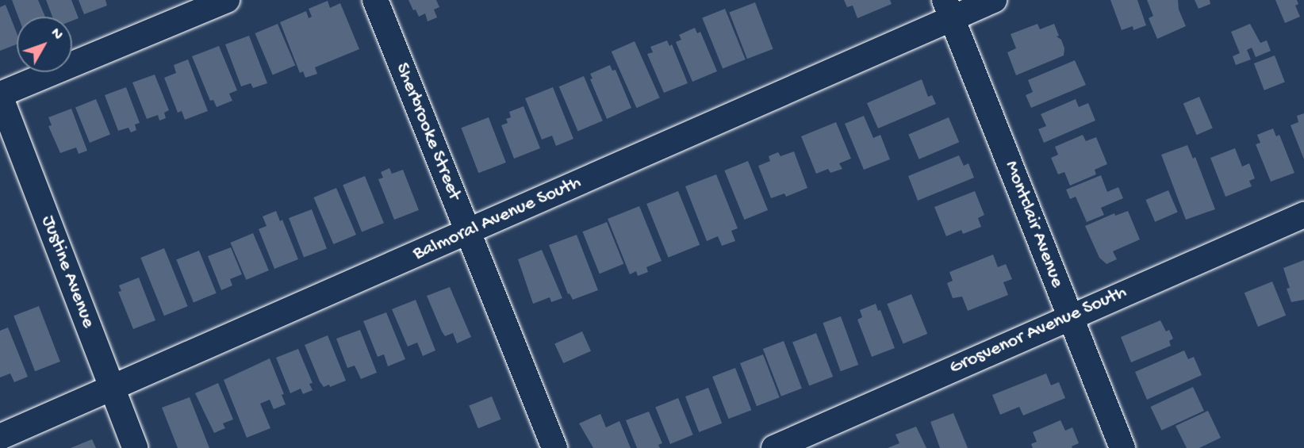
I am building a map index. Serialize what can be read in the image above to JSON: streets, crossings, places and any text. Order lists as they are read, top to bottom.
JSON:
{
  "streets": {
    "street": [
      "Sherbrooke Street",
      "Balmoral Avenue South",
      "Montclair Avenue",
      "Justine Avenue",
      "Grosvenor Avenue South"
    ]
  },
  "crossings": [
    ["Sherbrooke Street", "Balmoral Avenue South"],
    ["Balmoral Avenue South", "Montclair Avenue"],
    ["Balmoral Avenue South", "Justine Avenue"],
    ["Montclair Avenue", "Grosvenor Avenue South"]
  ],
  "north": "top right"
}
